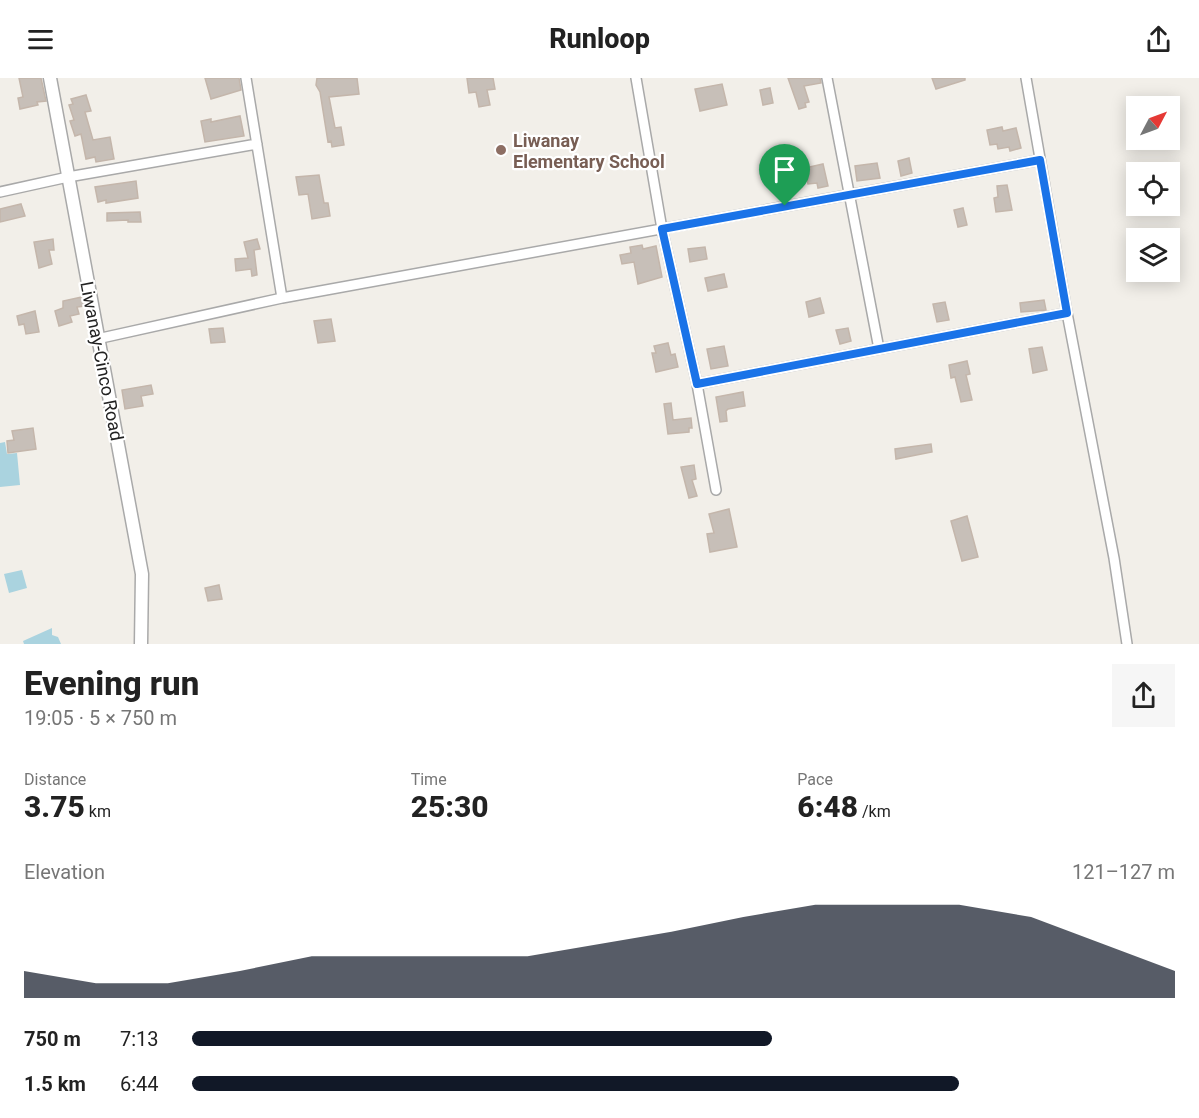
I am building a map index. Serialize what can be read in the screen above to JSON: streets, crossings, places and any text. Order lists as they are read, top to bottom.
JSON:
{
  "streets": {
    "street": ["Liwanay-Cinco Road"]
  },
  "places": ["Liwanay Elementary School"],
  "north": "top right",
  "page": {
    "header": "Runloop",
    "heading": ["Evening run", "19:05 · 5 × 750 m"],
    "stats": [
      ["Distance", "3.75 km"],
      ["Time", "25:30"],
      ["Pace", "6:48 /km"]
    ],
    "chart": ["Elevation", "121–127 m"],
    "list": [
      {
        "name": "750 m",
        "note": "7:13"
      },
      {
        "name": "1.5 km",
        "note": "6:44"
      }
    ]
  }
}
